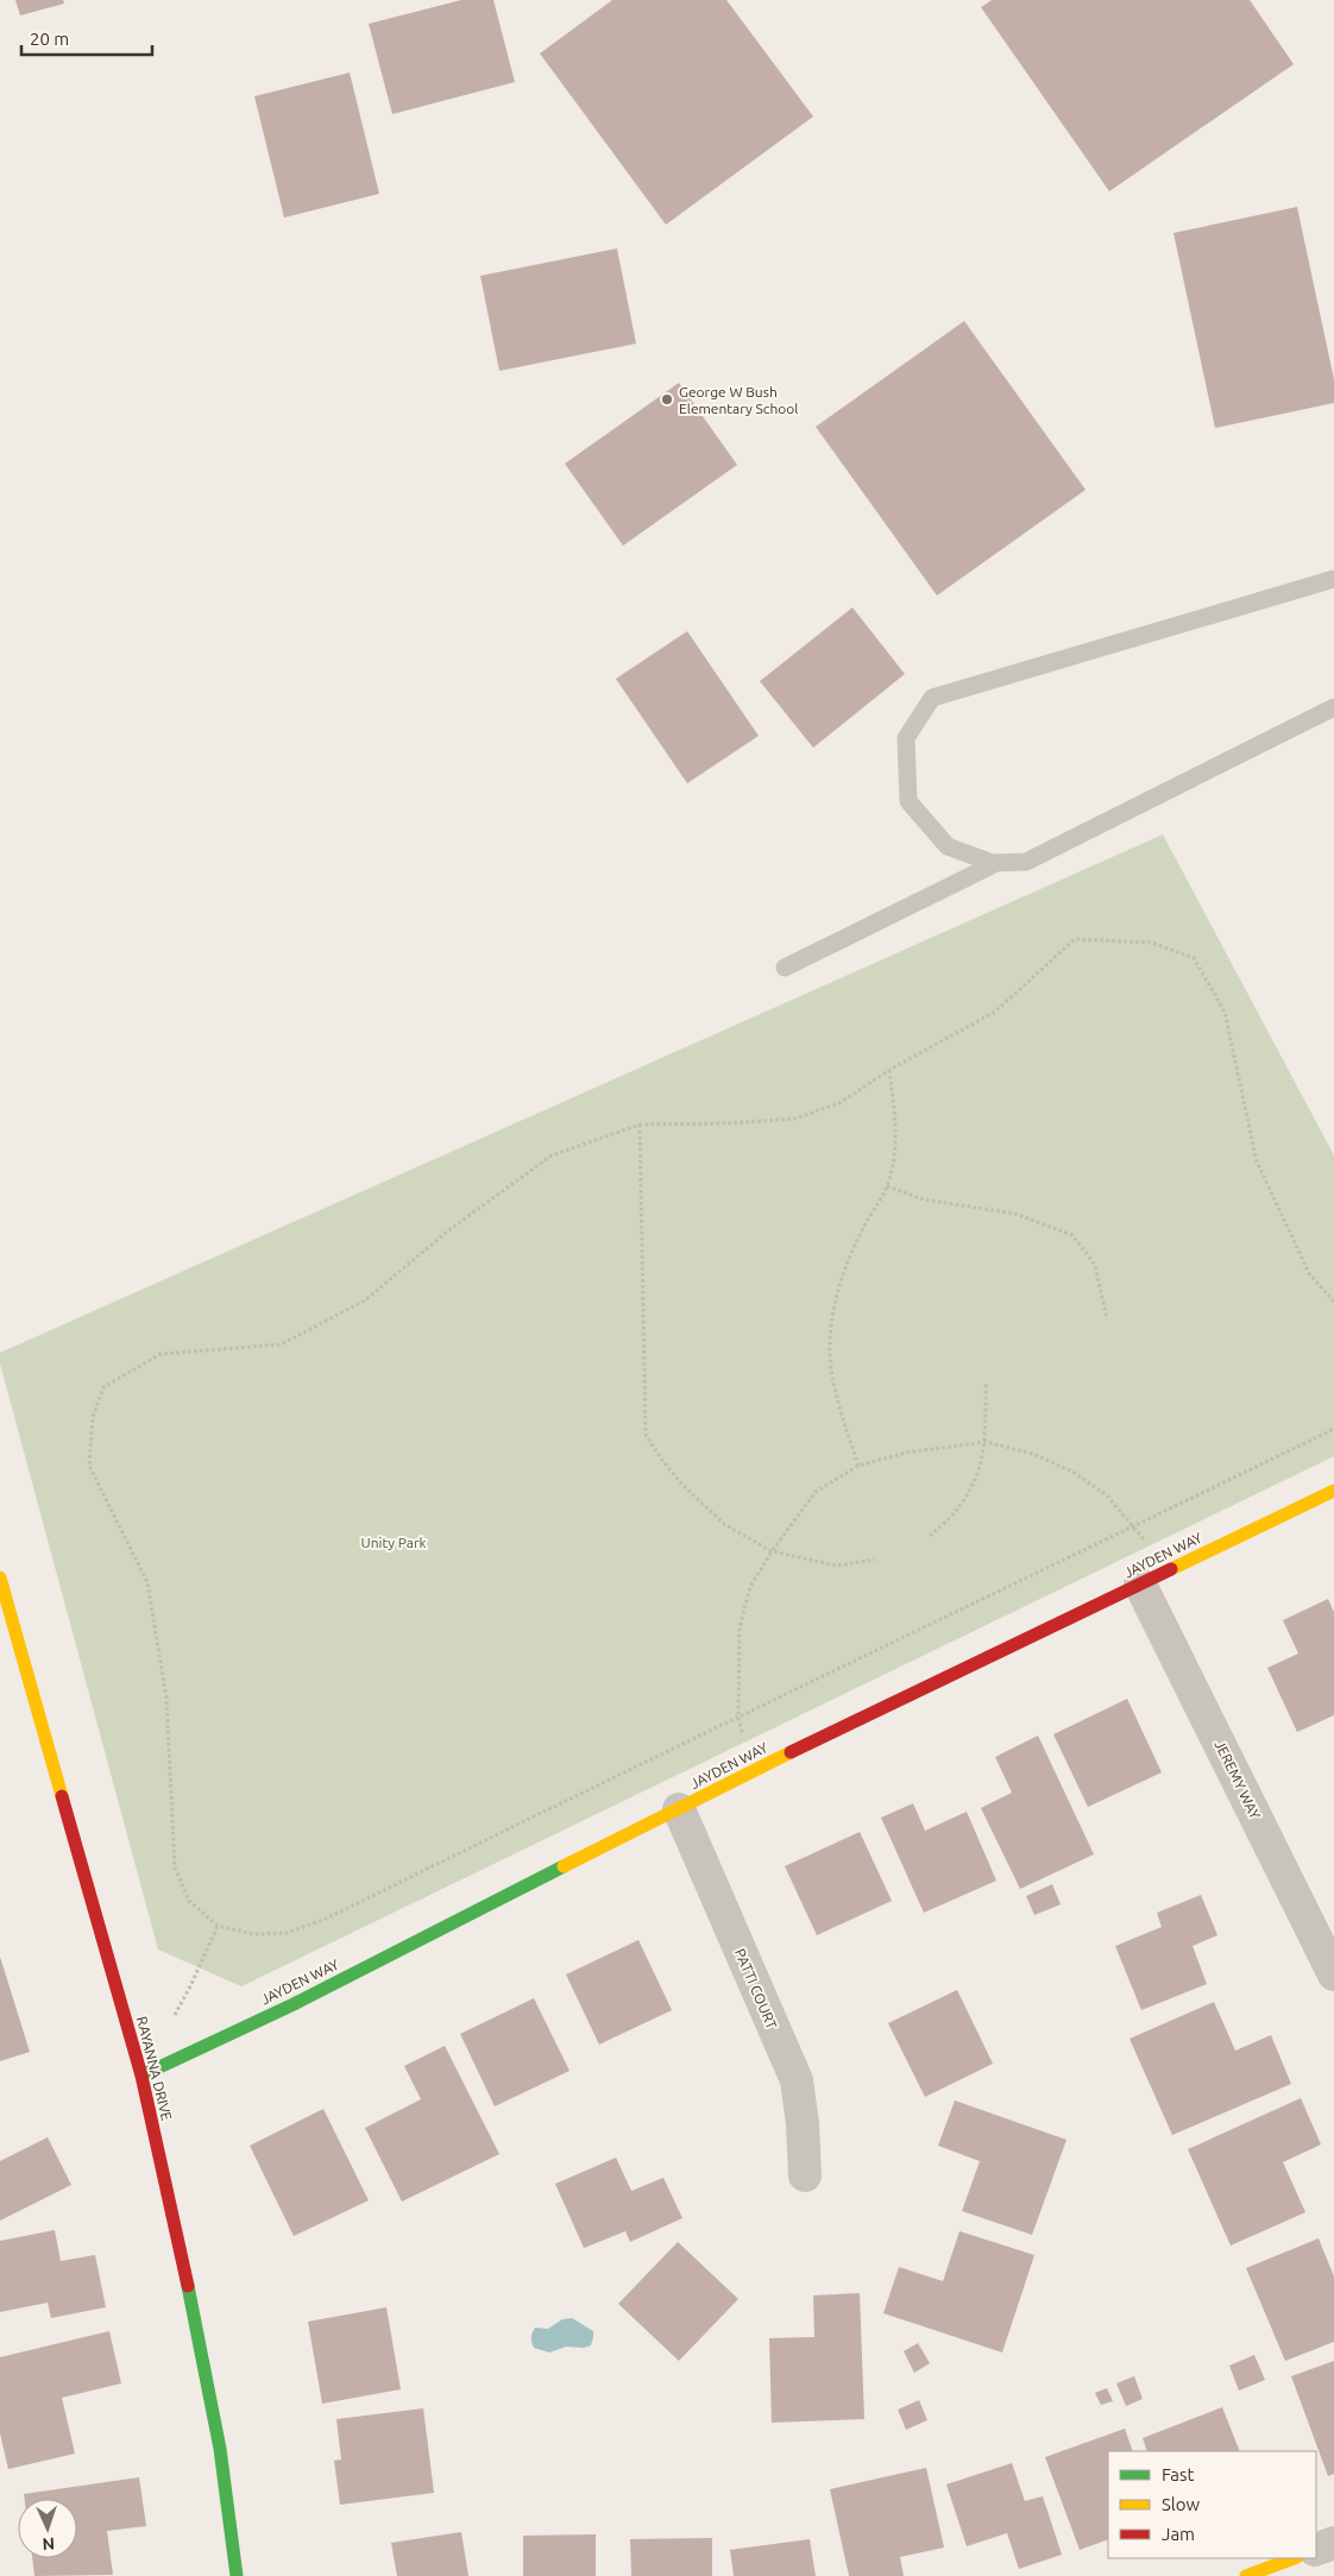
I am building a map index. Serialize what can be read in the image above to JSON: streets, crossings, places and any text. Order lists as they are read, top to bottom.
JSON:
{
  "streets": {
    "street": [
      "JAYDEN WAY",
      "JEREMY WAY",
      "PATTI COURT",
      "RAYANNA DRIVE"
    ]
  },
  "crossings": [
    ["JAYDEN WAY", "JEREMY WAY"],
    ["JAYDEN WAY", "PATTI COURT"],
    ["JAYDEN WAY", "RAYANNA DRIVE"]
  ],
  "parks": ["Unity Park"],
  "places": ["George W Bush Elementary School"],
  "legend": ["Fast", "Slow", "Jam"],
  "scale_bar": "20 m",
  "north": "bottom"
}
